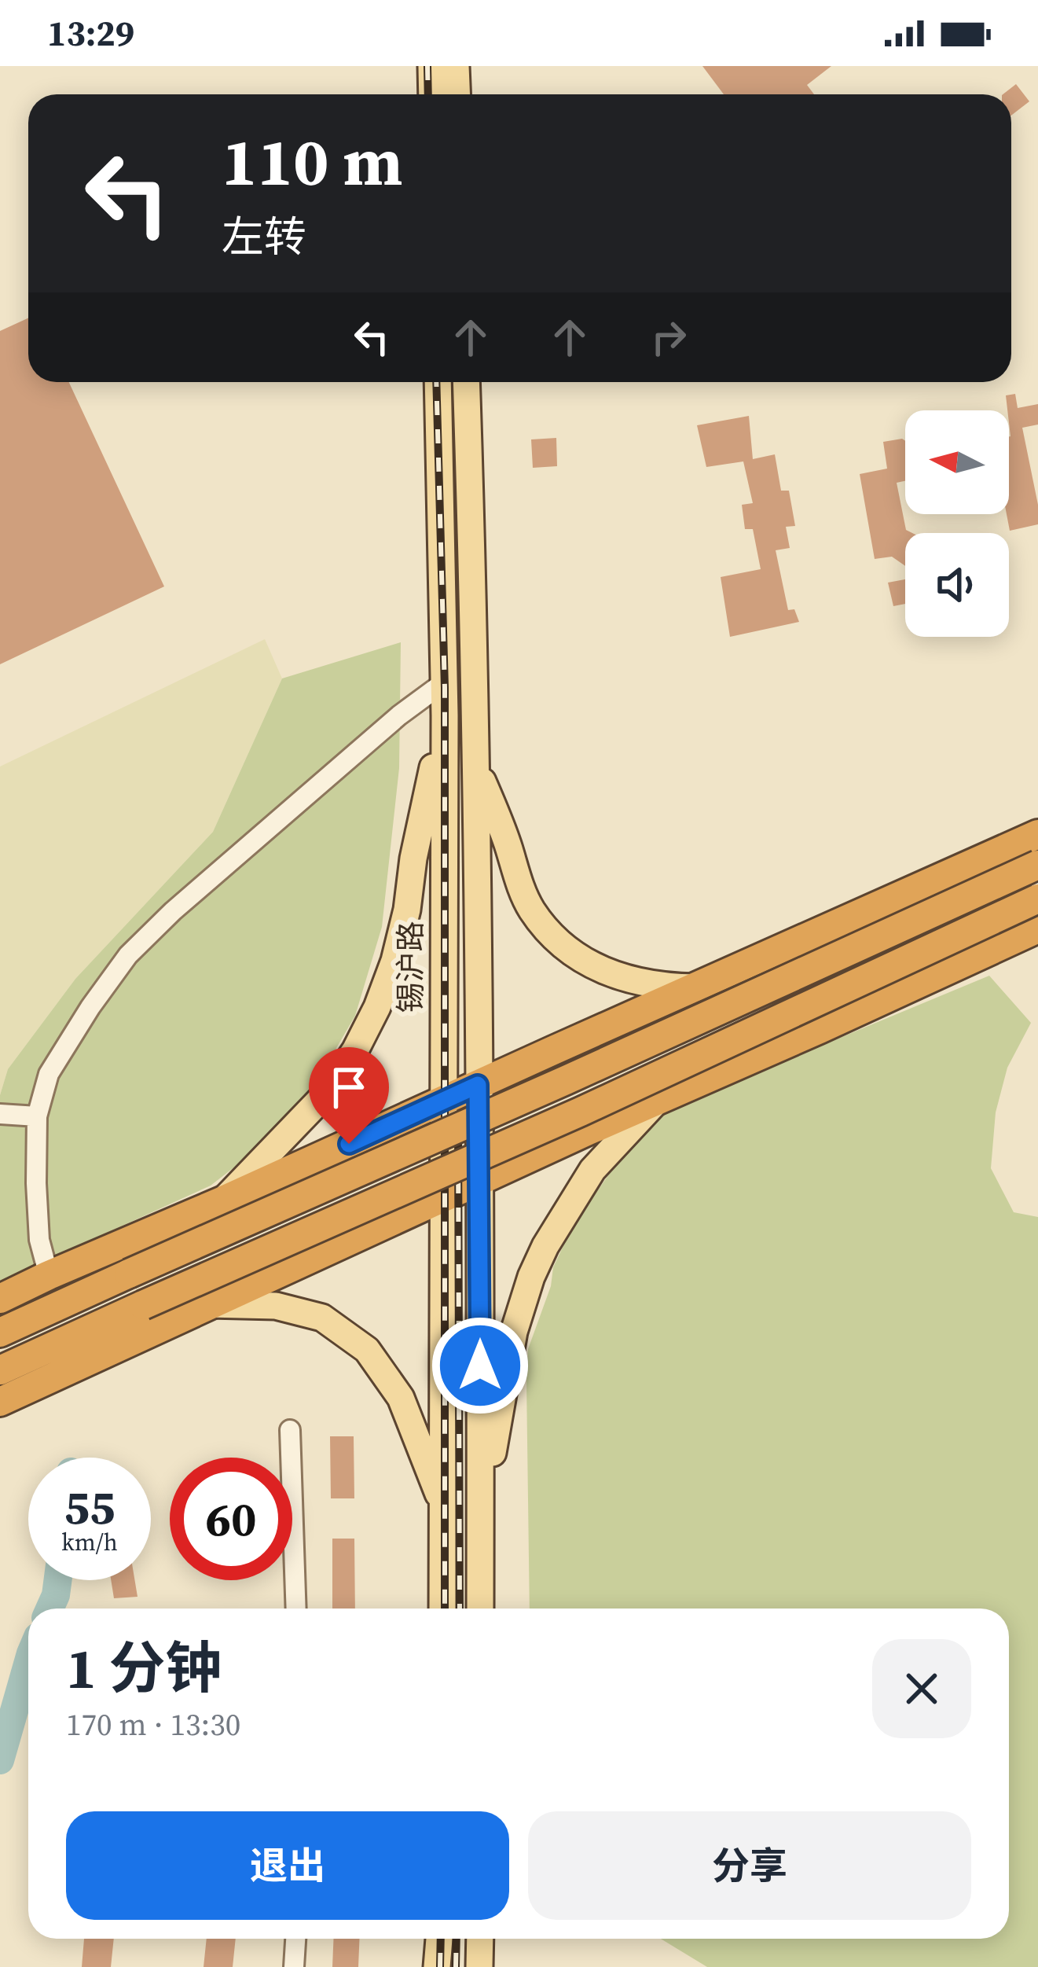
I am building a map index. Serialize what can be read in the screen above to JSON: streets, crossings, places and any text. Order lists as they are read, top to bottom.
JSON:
{
  "streets": {
    "main road": ["锡沪路"]
  },
  "north": "left",
  "page": {
    "status": "13:29",
    "turn": ["110 m", "左转"],
    "speed": "55 km/h",
    "limit": "60",
    "heading": ["1 分钟", "170 m · 13:30"],
    "buttons": ["退出", "分享"]
  }
}
